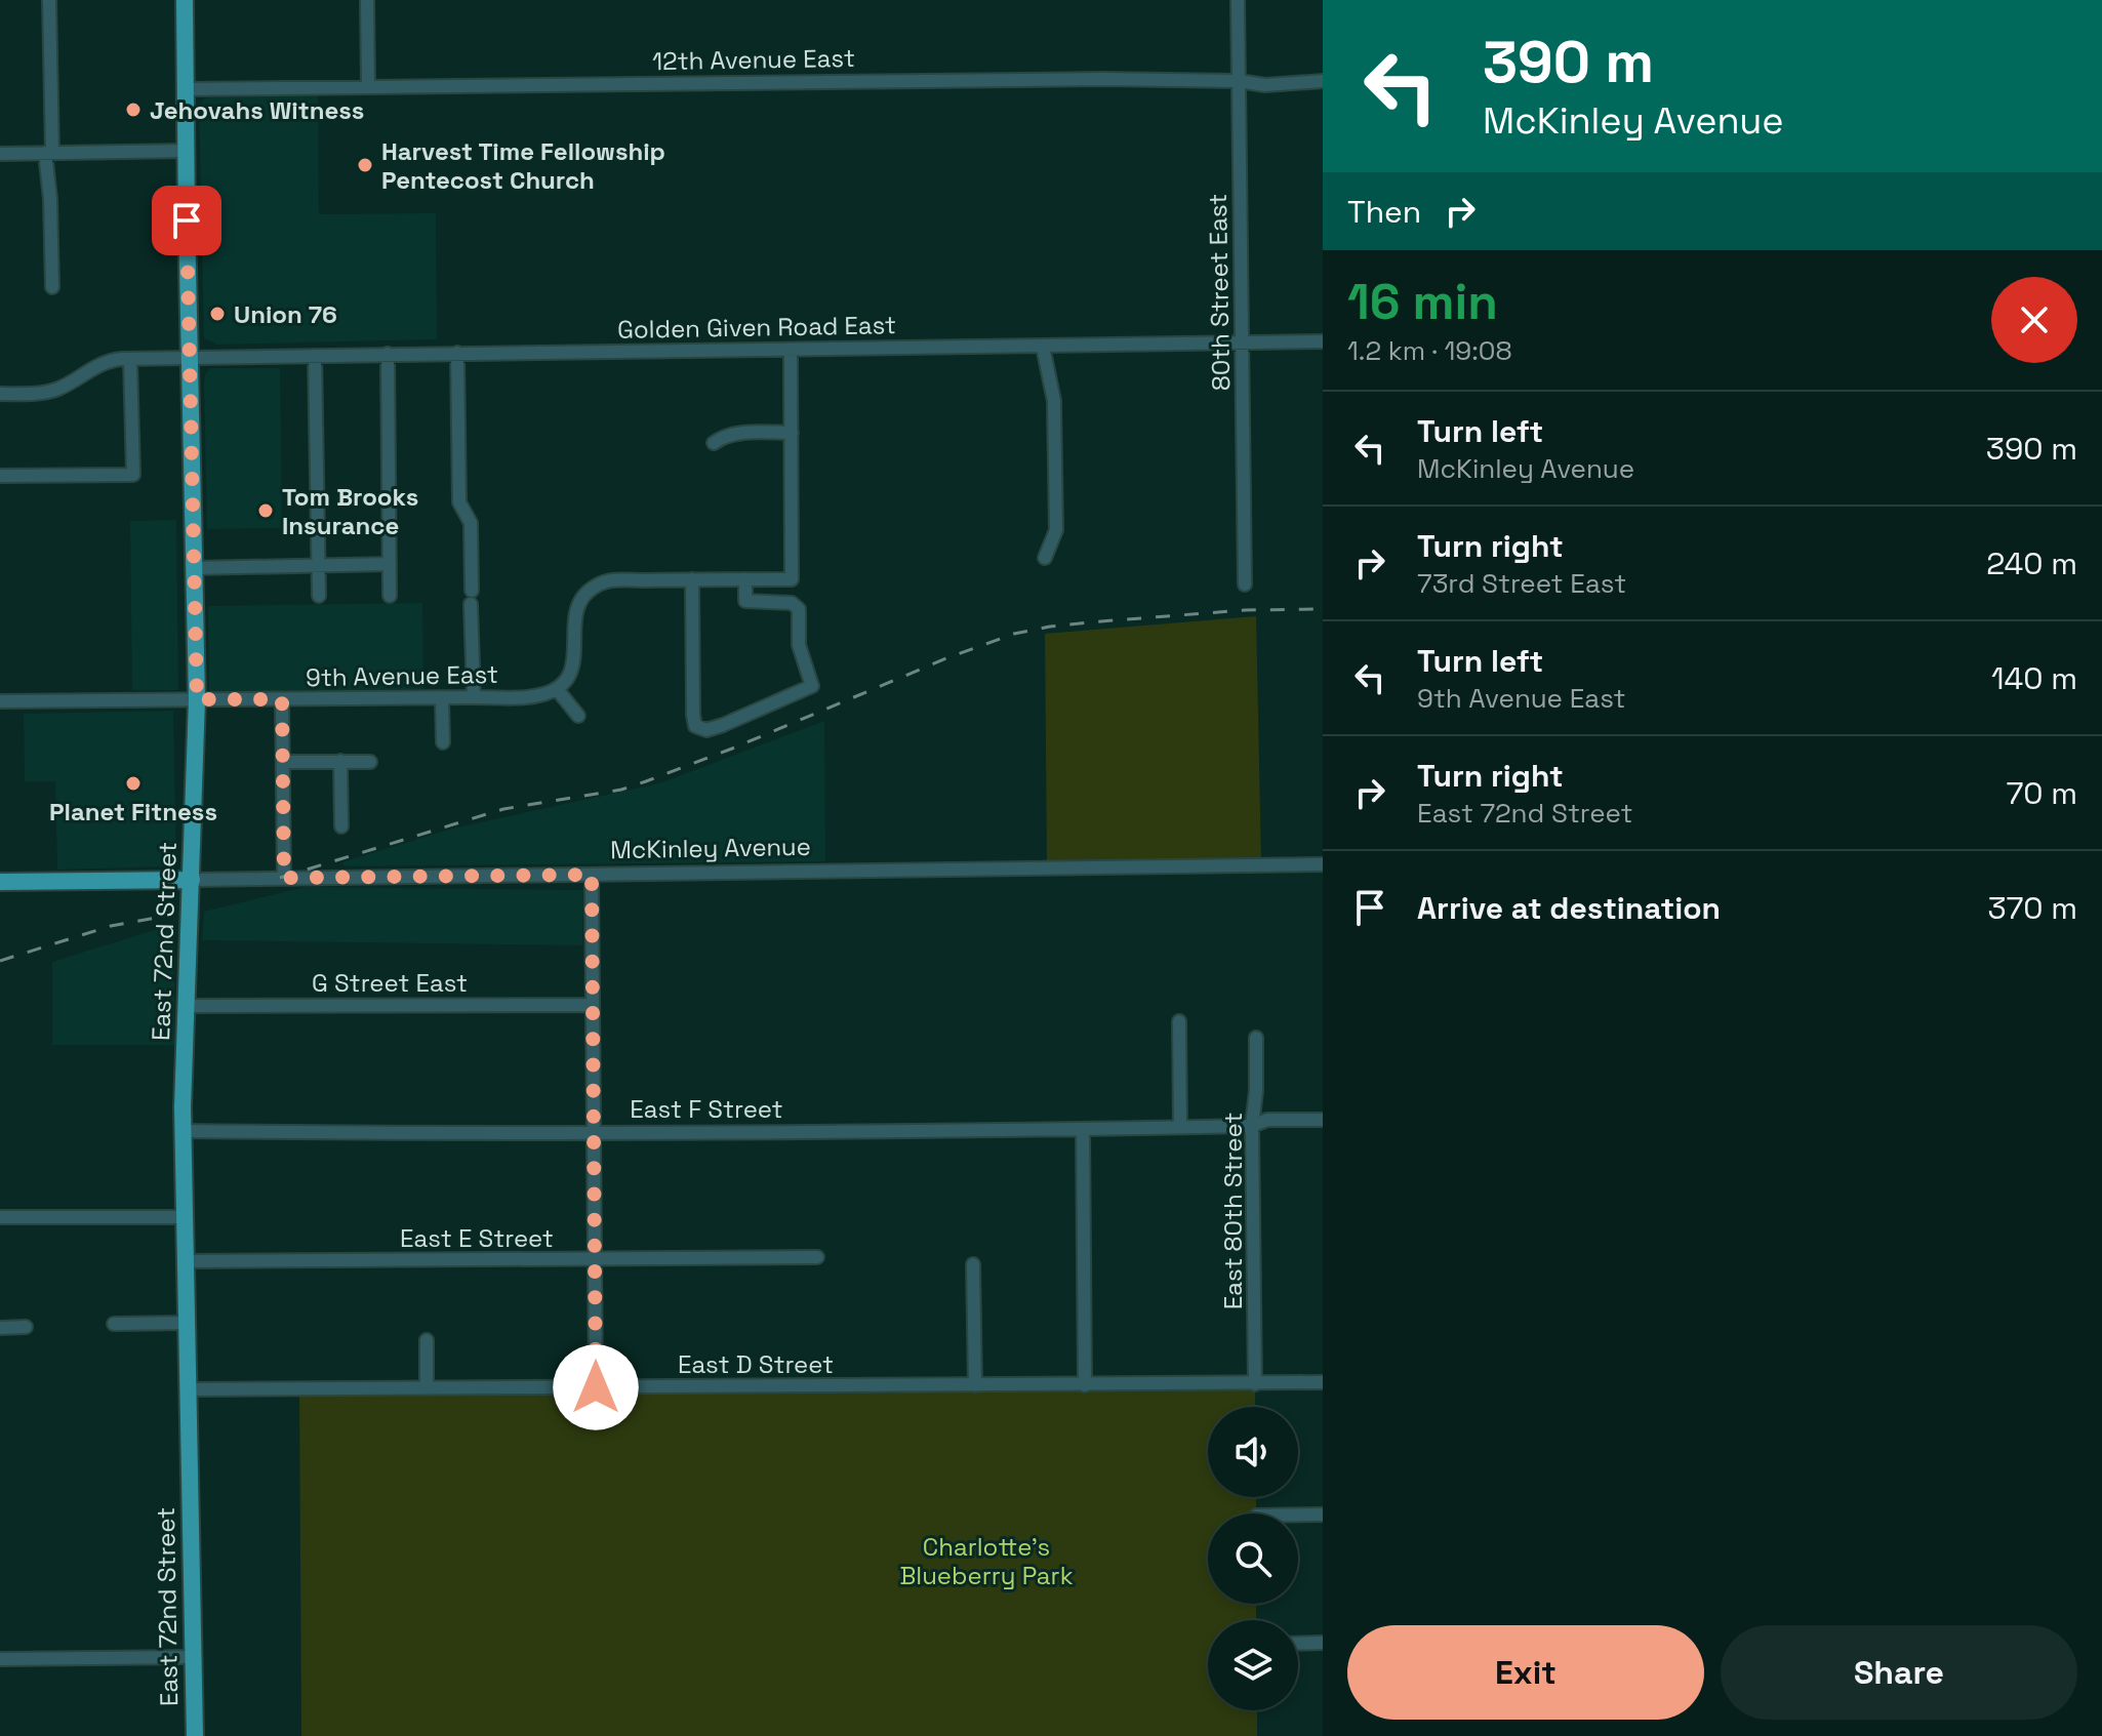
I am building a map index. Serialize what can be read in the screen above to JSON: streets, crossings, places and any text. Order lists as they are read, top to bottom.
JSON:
{
  "streets": {
    "main road": ["McKinley Avenue", "East 72nd Street"],
    "street": [
      "12th Avenue East",
      "80th Street East",
      "Golden Given Road East",
      "9th Avenue East",
      "G Street East",
      "East F Street",
      "East 80th Street",
      "East E Street",
      "East D Street"
    ]
  },
  "crossings": [
    ["12th Avenue East", "80th Street East"],
    ["12th Avenue East", "East 72nd Street"],
    ["80th Street East", "Golden Given Road East"],
    ["Golden Given Road East", "East 72nd Street"],
    ["9th Avenue East", "East 72nd Street"],
    ["McKinley Avenue", "East 72nd Street"],
    ["East 72nd Street", "G Street East"],
    ["East 72nd Street", "East F Street"],
    ["East 72nd Street", "East E Street"],
    ["East 72nd Street", "East D Street"],
    ["East F Street", "East 80th Street"],
    ["East 80th Street", "East D Street"]
  ],
  "parks": ["Charlotte's Blueberry Park"],
  "places": [
    "Jehovahs Witness",
    "Harvest Time Fellowship Pentecost Church",
    "Union 76",
    "Tom Brooks Insurance",
    "Planet Fitness"
  ],
  "page": {
    "turn": ["390 m", "McKinley Avenue"],
    "then": "Then",
    "heading": ["16 min", "1.2 km · 19:08"],
    "list": [
      {
        "name": "Turn left",
        "note": "McKinley Avenue",
        "value": "390 m"
      },
      {
        "name": "Turn right",
        "note": "73rd Street East",
        "value": "240 m"
      },
      {
        "name": "Turn left",
        "note": "9th Avenue East",
        "value": "140 m"
      },
      {
        "name": "Turn right",
        "note": "East 72nd Street",
        "value": "70 m"
      },
      {
        "name": "Arrive at destination",
        "value": "370 m"
      }
    ],
    "buttons": ["Exit", "Share"]
  }
}
